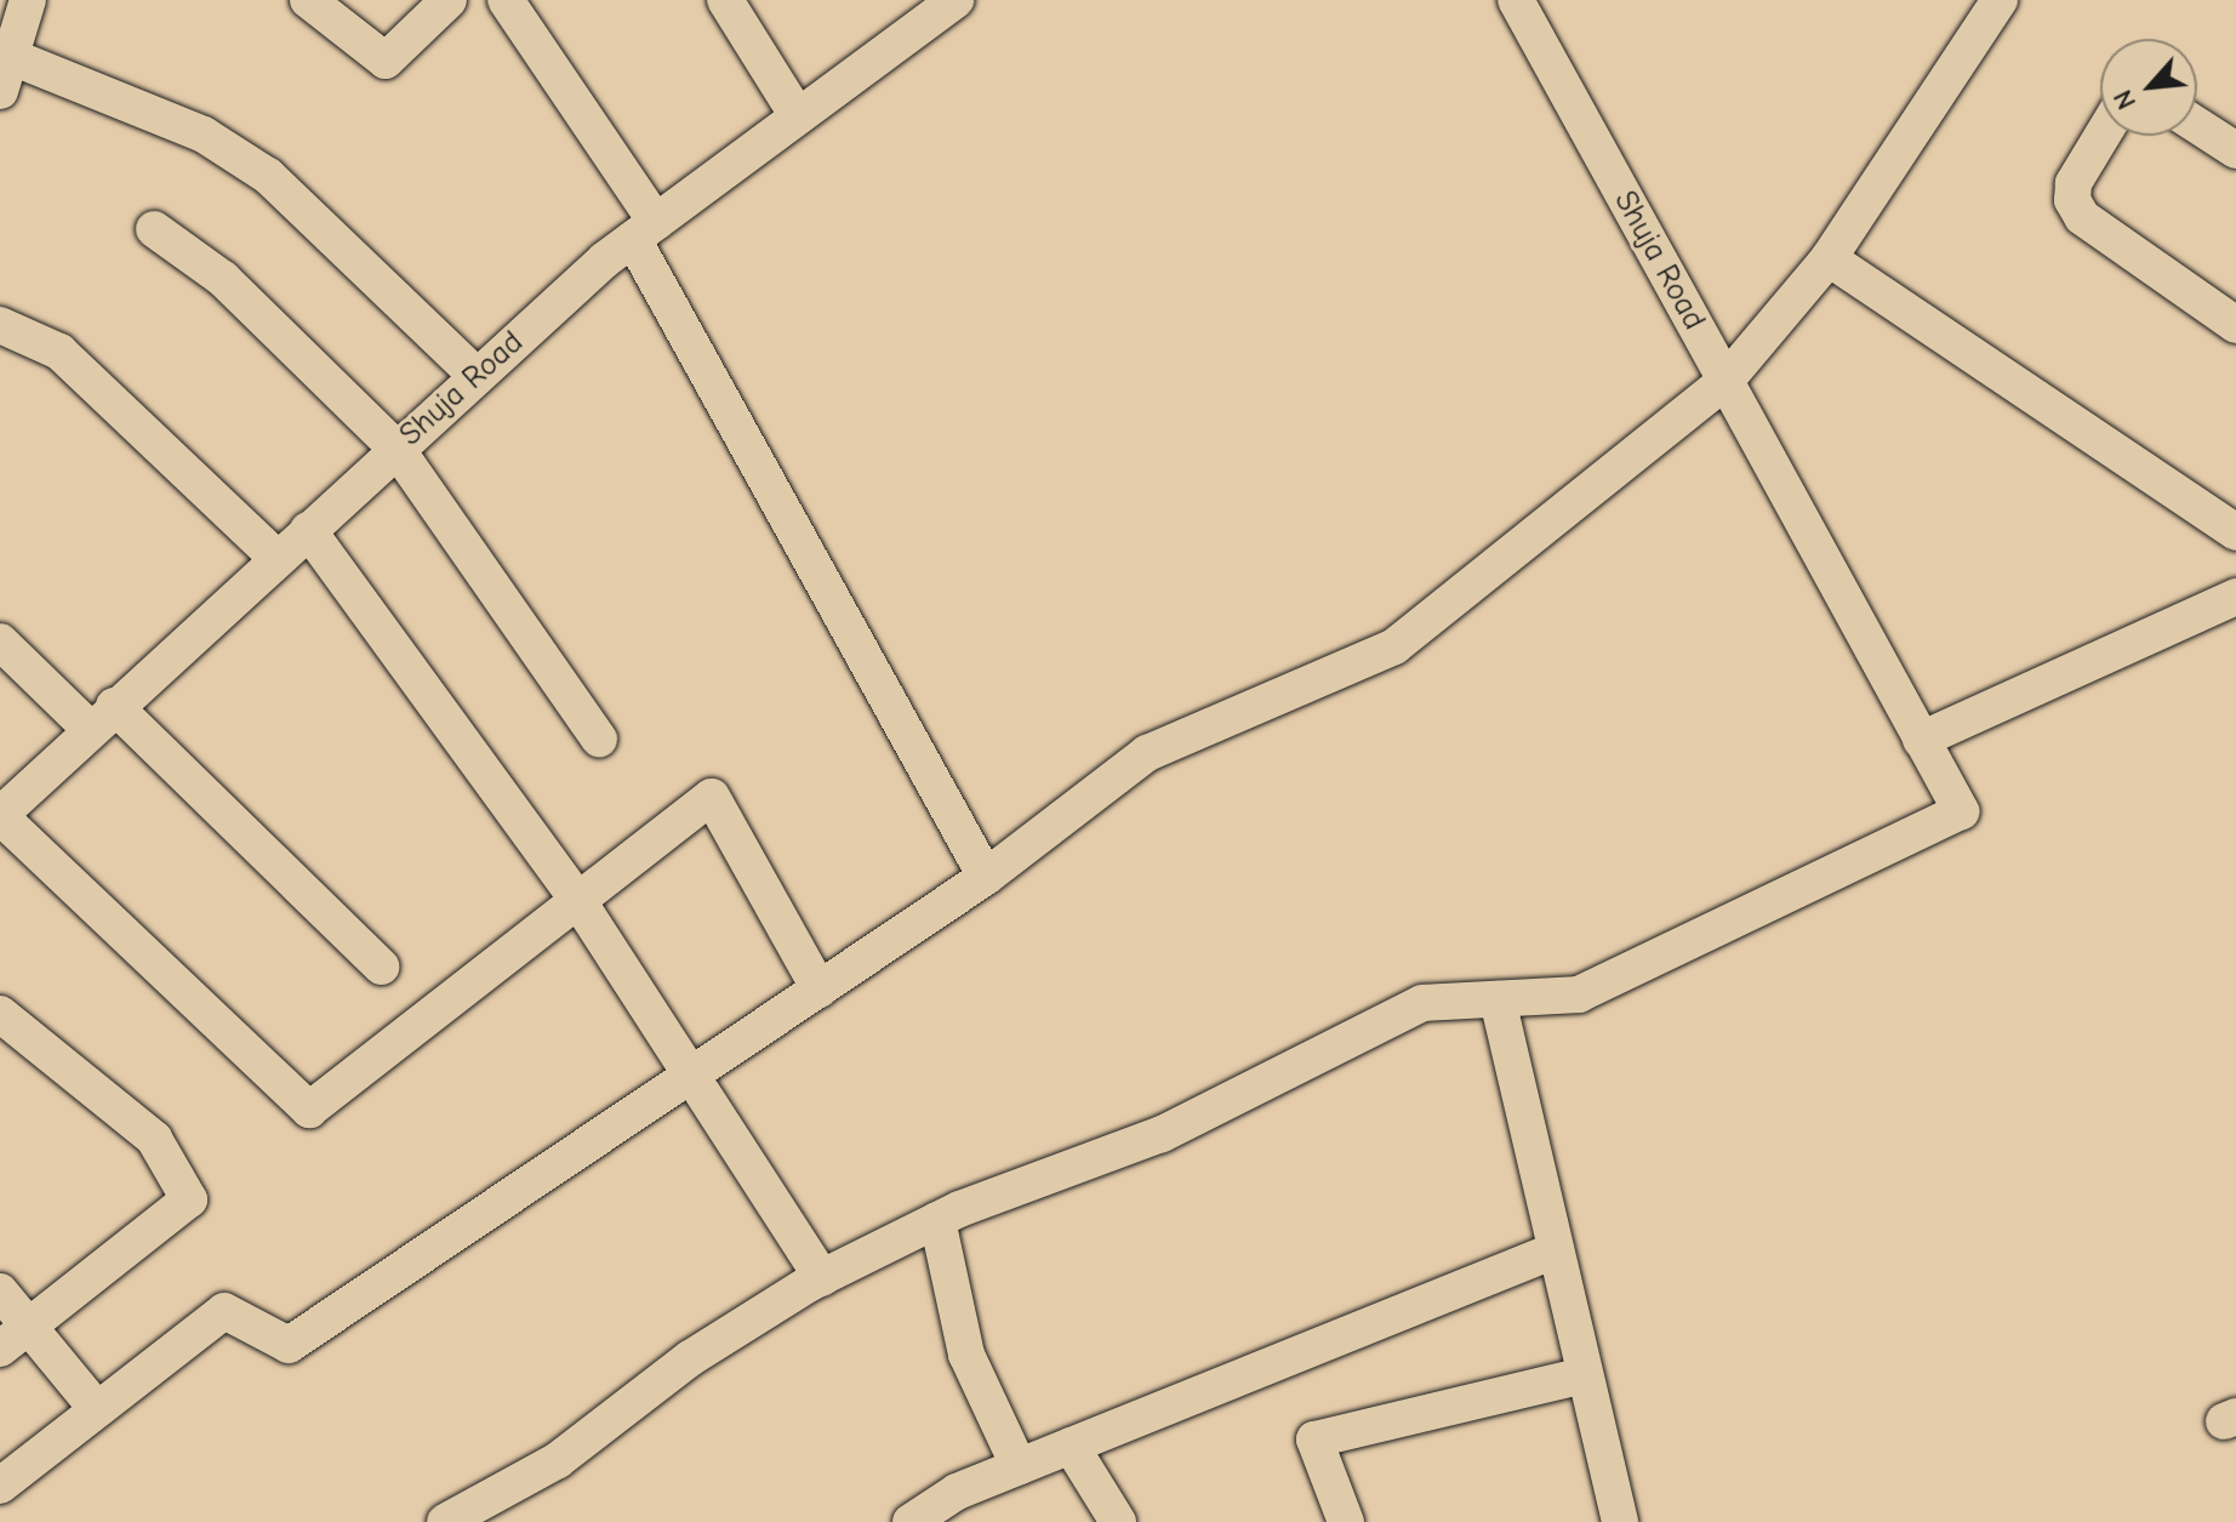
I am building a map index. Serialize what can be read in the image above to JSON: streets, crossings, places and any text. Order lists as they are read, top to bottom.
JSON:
{
  "streets": {
    "street": ["Shuja Road"]
  },
  "north": "bottom left"
}
